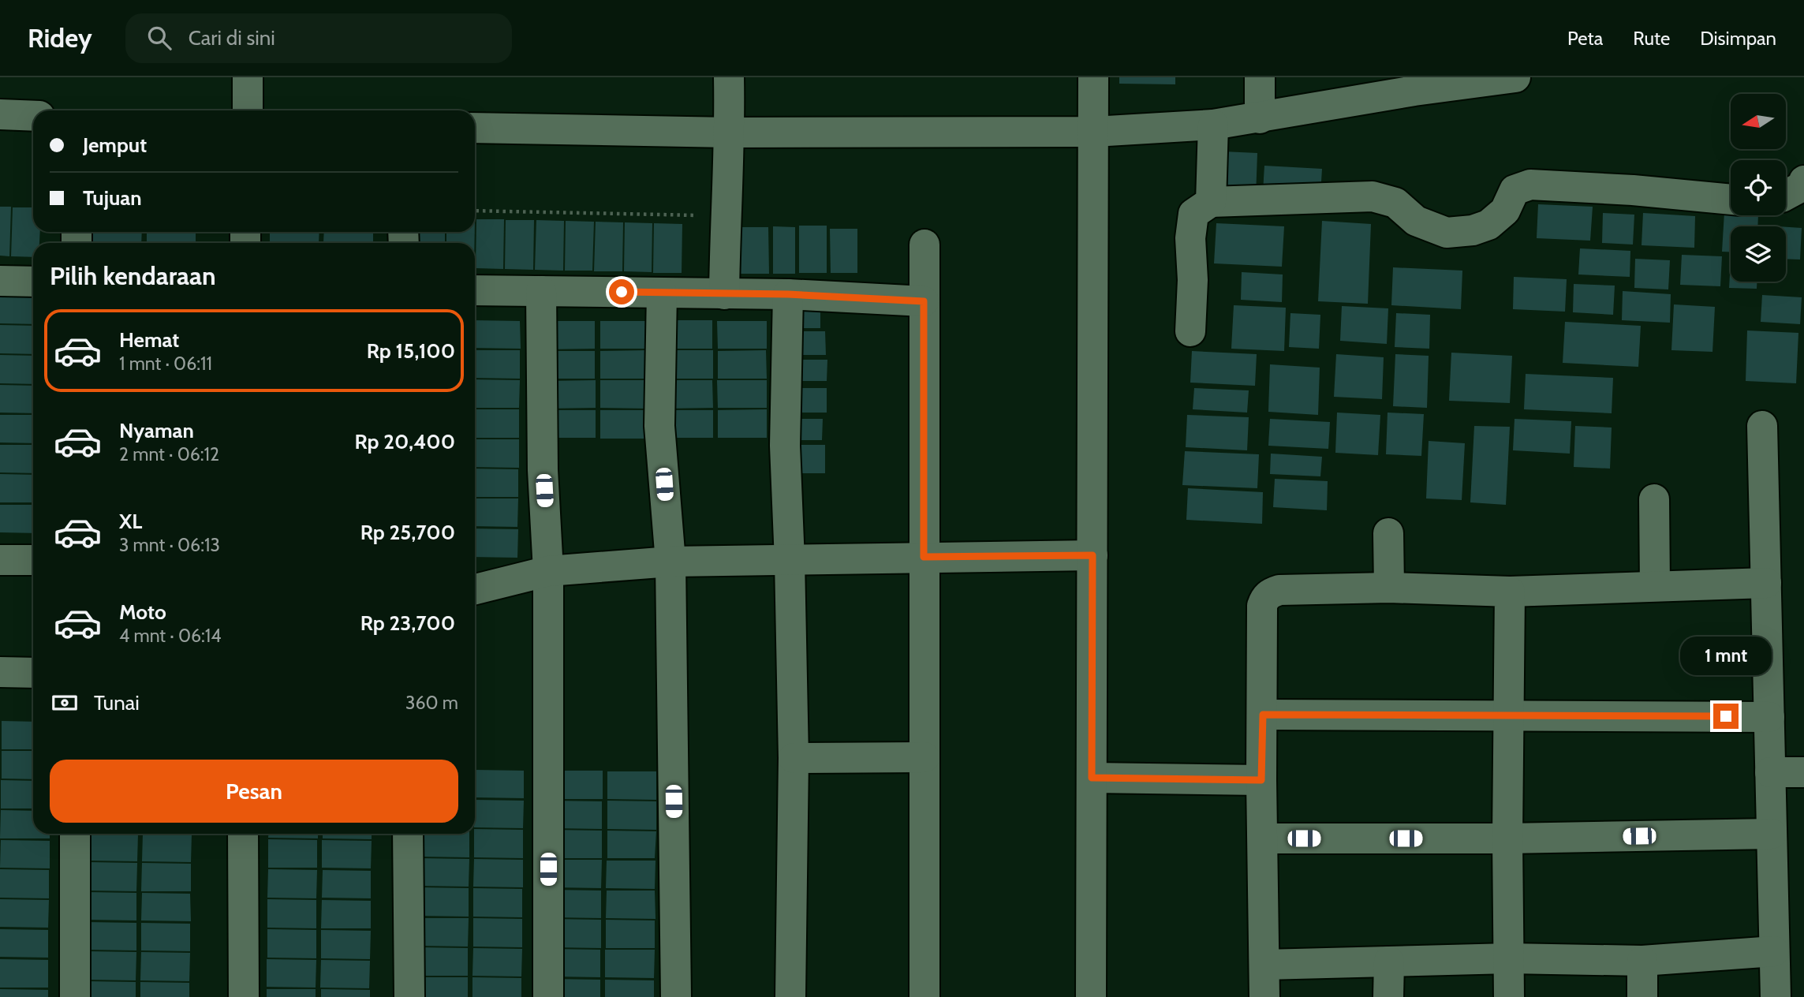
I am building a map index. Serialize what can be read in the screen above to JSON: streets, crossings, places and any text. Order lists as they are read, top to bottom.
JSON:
{
  "north": "left",
  "page": {
    "header": "Ridey",
    "search": "Cari di sini",
    "nav": ["Peta", "Rute", "Disimpan"],
    "banner": ["Jemput", "Tujuan"],
    "heading": "Pilih kendaraan",
    "list": [
      {
        "name": "Hemat",
        "note": "1 mnt · 06:11",
        "value": "Rp 15,100"
      },
      {
        "name": "Nyaman",
        "note": "2 mnt · 06:12",
        "value": "Rp 20,400"
      },
      {
        "name": "XL",
        "note": "3 mnt · 06:13",
        "value": "Rp 25,700"
      },
      {
        "name": "Moto",
        "note": "4 mnt · 06:14",
        "value": "Rp 23,700"
      }
    ],
    "bubble": "1 mnt",
    "pay": ["Tunai", "360 m"],
    "buttons": "Pesan"
  }
}
